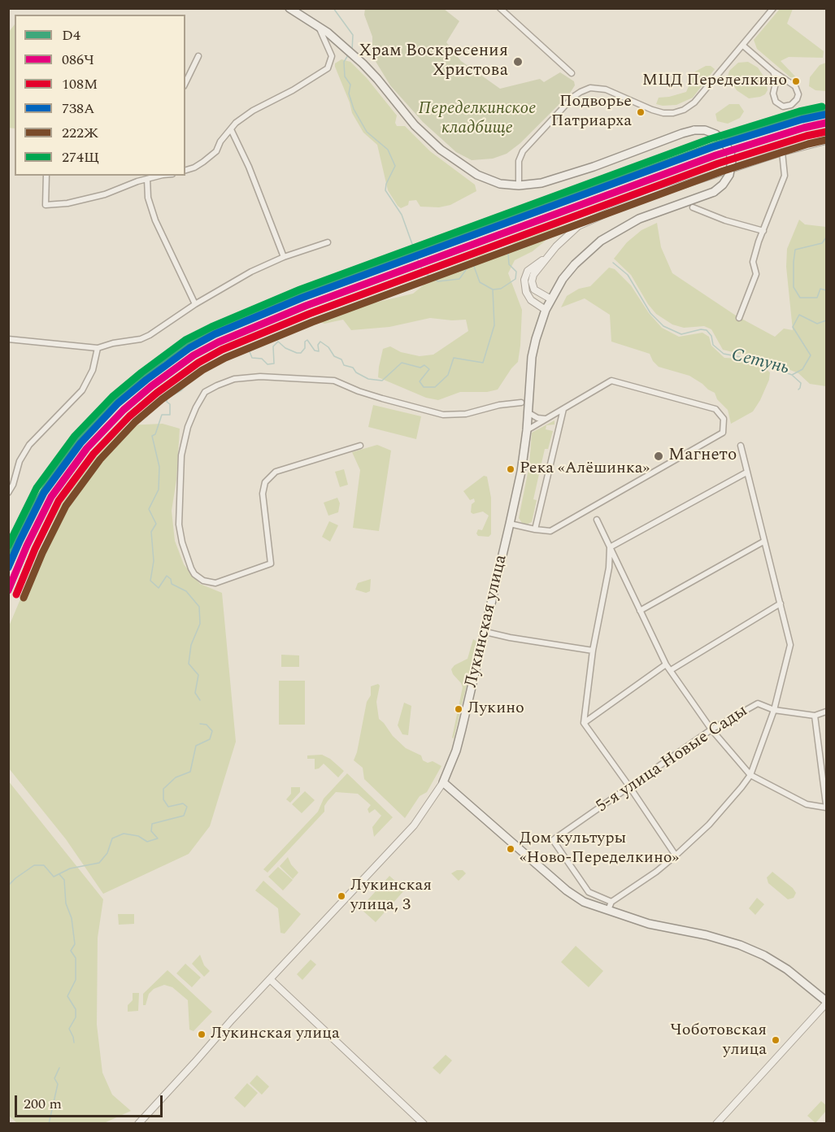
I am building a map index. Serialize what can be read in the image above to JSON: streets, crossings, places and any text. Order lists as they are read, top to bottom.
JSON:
{
  "streets": {
    "main road": ["Лукинская улица"],
    "street": ["5-я улица Новые Сады"]
  },
  "water": ["Сетунь"],
  "parks": ["Переделкинское кладбище"],
  "places": [
    "Храм Воскресения Христова",
    "МЦД Переделкино",
    "Подворье Патриарха",
    "Магнето",
    "Река «Алёшинка»",
    "Лукино",
    "Дом культуры «Ново-Переделкино»",
    "Лукинская улица, 3",
    "Лукинская улица",
    "Чоботовская улица"
  ],
  "lines": [
    "transit line 274Щ",
    "transit line D4",
    "transit line 738А",
    "transit line 086Ч",
    "transit line 108М",
    "transit line 222Ж"
  ],
  "legend": [
    "D4",
    "086Ч",
    "108М",
    "738А",
    "222Ж",
    "274Щ"
  ],
  "scale_bar": "200 m"
}
